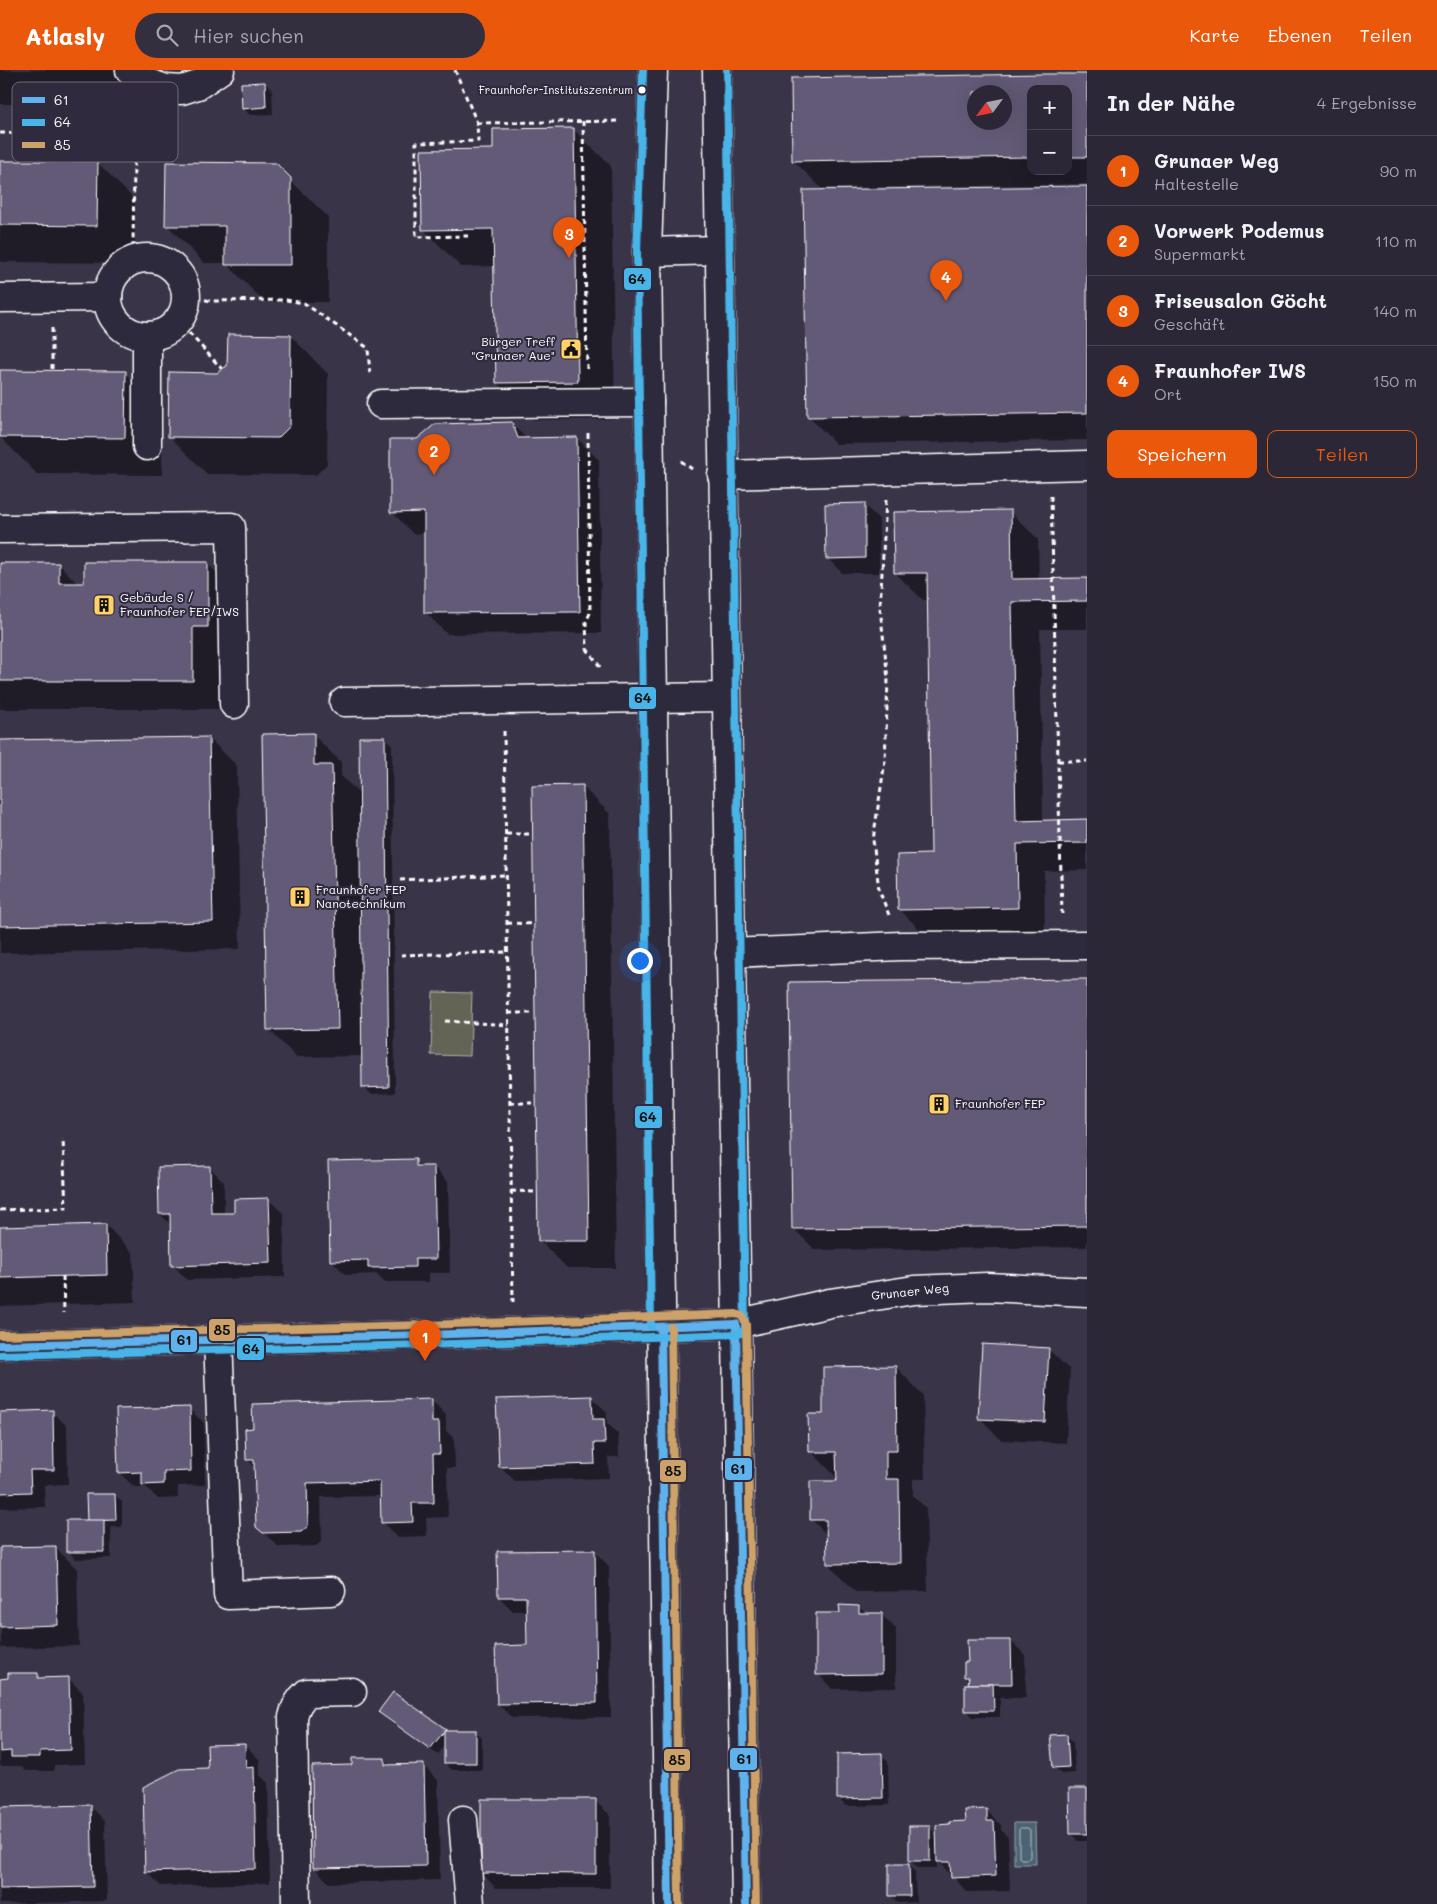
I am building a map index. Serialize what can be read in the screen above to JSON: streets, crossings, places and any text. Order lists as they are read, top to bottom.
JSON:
{
  "streets": {
    "main road": ["Grunaer Weg"]
  },
  "places": {
    "other": ["Fraunhofer-Institutszentrum"],
    "public building": ["Bürger Treff \"Grunaer Aue\""],
    "building": ["Gebäude S / Fraunhofer FEP/IWS", "Fraunhofer FEP Nanotechnikum", "Fraunhofer FEP"]
  },
  "lines": ["transit line 64", "transit line 85", "transit line 61"],
  "legend": ["61", "64", "85"],
  "north": "bottom left",
  "page": {
    "header": "Atlasly",
    "search": "Hier suchen",
    "nav": ["Karte", "Ebenen", "Teilen"],
    "heading": ["In der Nähe", "4 Ergebnisse"],
    "map_buttons": ["+", "−"],
    "list": [
      {
        "mark": "1",
        "name": "Grunaer Weg",
        "note": "Haltestelle",
        "value": "90 m"
      },
      {
        "mark": "2",
        "name": "Vorwerk Podemus",
        "note": "Supermarkt",
        "value": "110 m"
      },
      {
        "mark": "3",
        "name": "Friseusalon Göcht",
        "note": "Geschäft",
        "value": "140 m"
      },
      {
        "mark": "4",
        "name": "Fraunhofer IWS",
        "note": "Ort",
        "value": "150 m"
      }
    ],
    "pins": [
      "3",
      "4",
      "2",
      "1"
    ],
    "buttons": ["Speichern", "Teilen"]
  }
}
